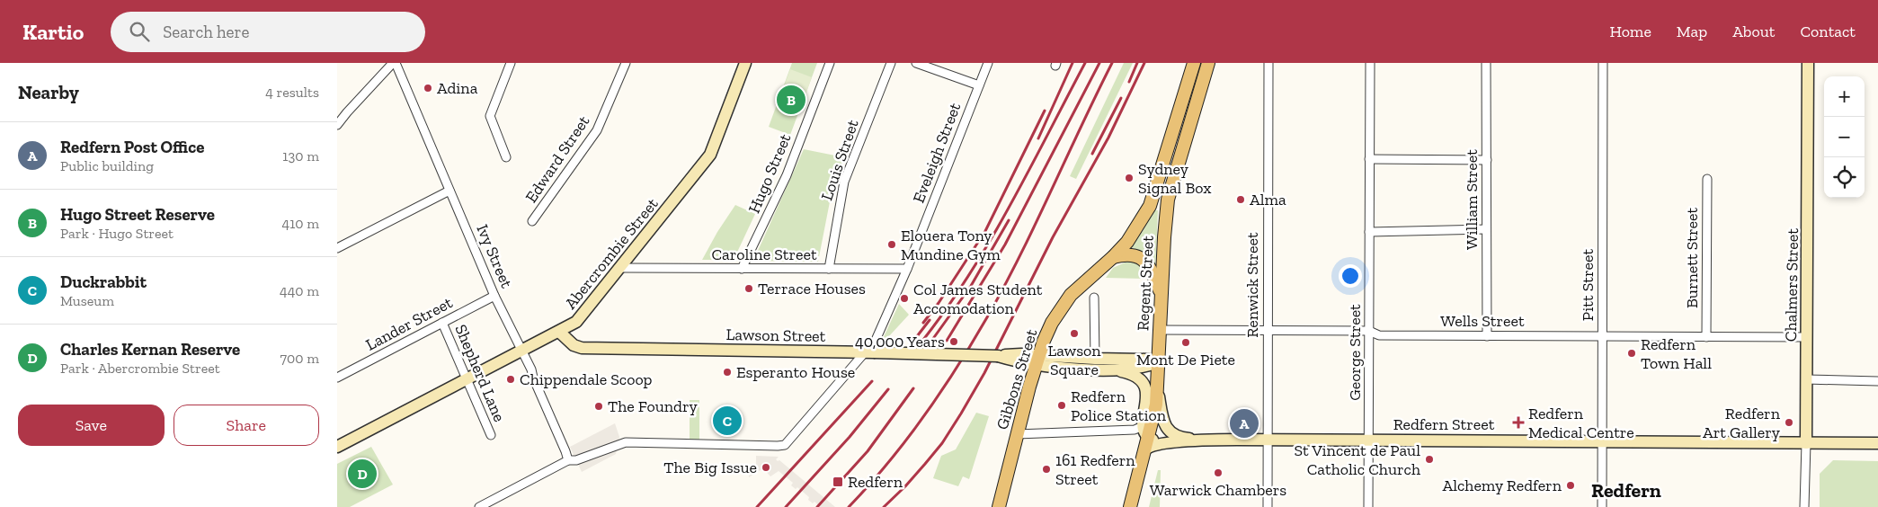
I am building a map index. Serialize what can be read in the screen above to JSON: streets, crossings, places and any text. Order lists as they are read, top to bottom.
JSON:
{
  "streets": {
    "main road": ["Regent Street", "Gibbons Street"],
    "street": [
      "Eveleigh Street",
      "Edward Street",
      "Louis Street",
      "Hugo Street",
      "William Street",
      "Abercrombie Street",
      "Caroline Street",
      "Ivy Street",
      "Burnett Street",
      "Renwick Street",
      "Pitt Street",
      "Chalmers Street",
      "Wells Street",
      "Lander Street",
      "Lawson Street",
      "George Street",
      "Shepherd Lane",
      "Redfern Street"
    ]
  },
  "crossings": [
    ["Eveleigh Street", "Caroline Street"],
    ["Eveleigh Street", "Ivy Street"],
    ["Eveleigh Street", "Lawson Street"],
    ["Louis Street", "Caroline Street"],
    ["Hugo Street", "Caroline Street"],
    ["William Street", "Wells Street"],
    ["Abercrombie Street", "Caroline Street"],
    ["Abercrombie Street", "Ivy Street"],
    ["Abercrombie Street", "Lawson Street"],
    ["Abercrombie Street", "Shepherd Lane"],
    ["Ivy Street", "Lander Street"],
    ["Burnett Street", "Wells Street"],
    ["Regent Street", "Wells Street"],
    ["Regent Street", "Gibbons Street"],
    ["Regent Street", "Redfern Street"],
    ["Renwick Street", "Wells Street"],
    ["Renwick Street", "Redfern Street"],
    ["Pitt Street", "Wells Street"],
    ["Pitt Street", "Redfern Street"],
    ["Chalmers Street", "Wells Street"],
    ["Chalmers Street", "Redfern Street"],
    ["Wells Street", "George Street"],
    ["Lander Street", "Shepherd Lane"],
    ["Lawson Street", "Gibbons Street"],
    ["George Street", "Redfern Street"]
  ],
  "districts": ["Redfern"],
  "places": {
    "other": [
      "Adina",
      "Sydney Signal Box",
      "Alma",
      "Elouera Tony Mundine Gym",
      "Terrace Houses",
      "Col James Student Accomodation",
      "Lawson Square",
      "40,000 Years",
      "Mont De Piete",
      "Redfern Town Hall",
      "Esperanto House",
      "Chippendale Scoop",
      "Redfern Police Station",
      "The Foundry",
      "Redfern Art Gallery",
      "St Vincent de Paul Catholic Church",
      "The Big Issue",
      "161 Redfern Street",
      "Warwick Chambers",
      "Alchemy Redfern"
    ],
    "health": ["Redfern Medical Centre"],
    "transit": ["Redfern"]
  },
  "page": {
    "header": "Kartio",
    "search": "Search here",
    "nav": [
      "Home",
      "Map",
      "About",
      "Contact"
    ],
    "heading": ["Nearby", "4 results"],
    "map_buttons": ["+", "−"],
    "pins": [
      "B",
      "C",
      "A",
      "D"
    ],
    "list": [
      {
        "mark": "A",
        "name": "Redfern Post Office",
        "note": "Public building",
        "value": "130 m"
      },
      {
        "mark": "B",
        "name": "Hugo Street Reserve",
        "note": "Park · Hugo Street",
        "value": "410 m"
      },
      {
        "mark": "C",
        "name": "Duckrabbit",
        "note": "Museum",
        "value": "440 m"
      },
      {
        "mark": "D",
        "name": "Charles Kernan Reserve",
        "note": "Park · Abercrombie Street",
        "value": "700 m"
      }
    ],
    "buttons": ["Save", "Share"]
  }
}
